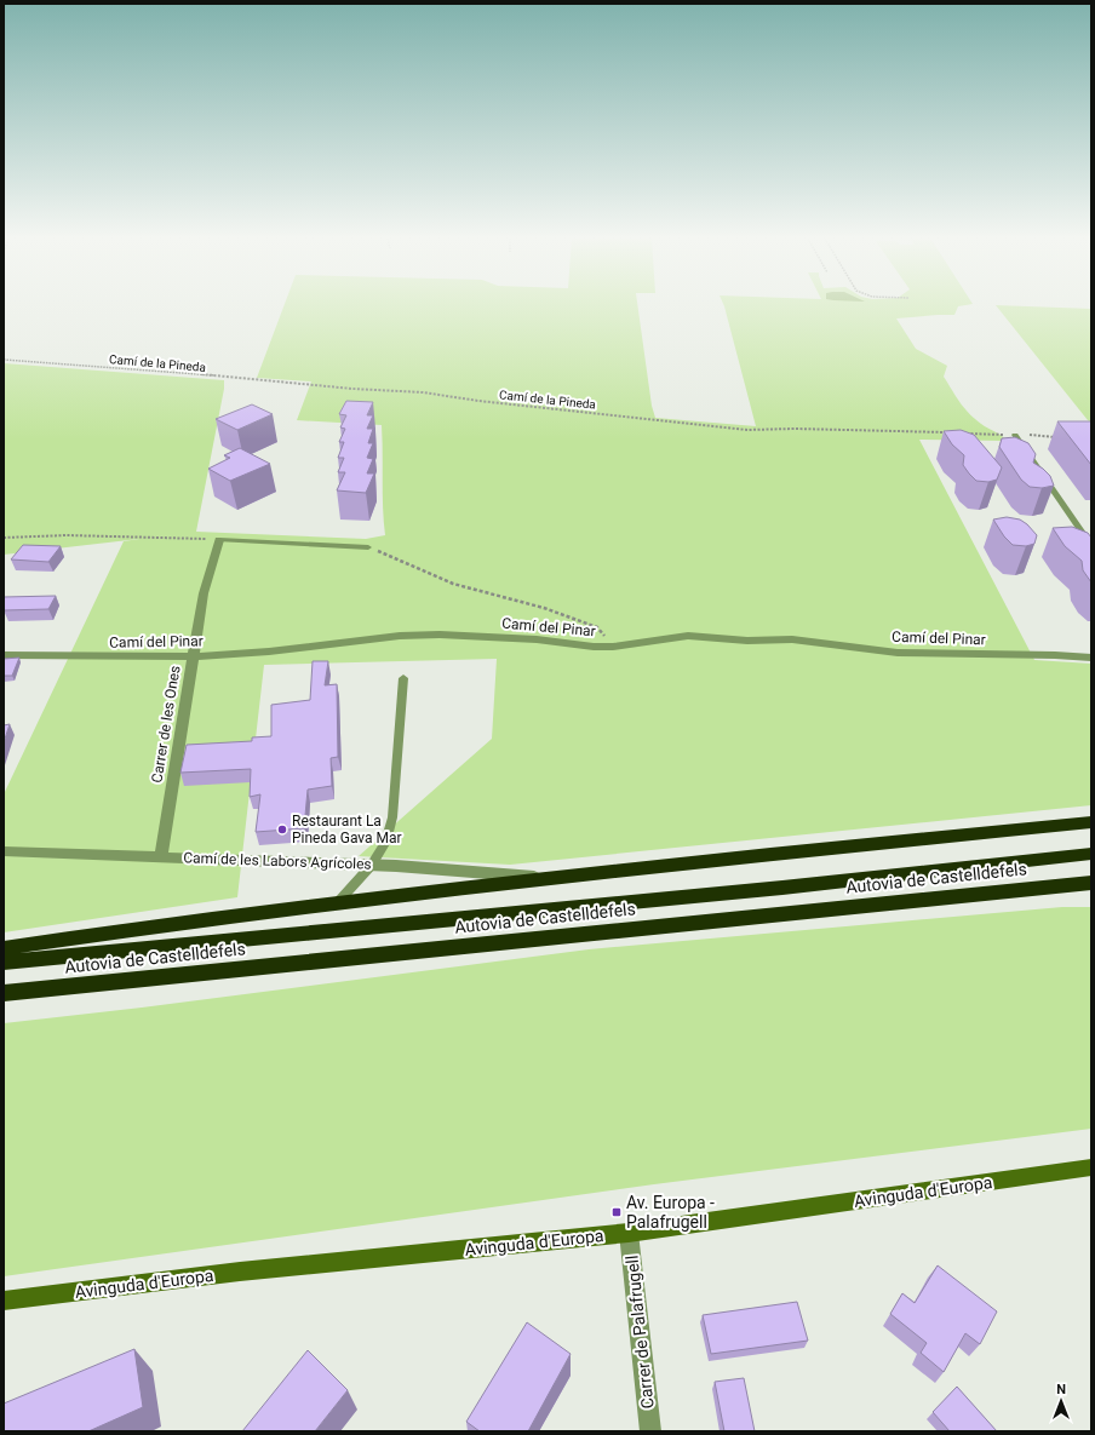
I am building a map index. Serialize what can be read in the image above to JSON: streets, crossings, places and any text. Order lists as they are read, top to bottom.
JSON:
{
  "streets": {
    "highway": ["Autovia de Castelldefels"],
    "street": [
      "Camí del Pinar",
      "Carrer de les Ones",
      "Camí de les Labors Agrícoles",
      "Avinguda d'Europa",
      "Carrer de Palafrugell"
    ],
    "path": ["Camí de la Pineda"]
  },
  "crossings": [
    ["Camí del Pinar", "Carrer de les Ones"],
    ["Carrer de les Ones", "Camí de les Labors Agrícoles"],
    ["Avinguda d'Europa", "Carrer de Palafrugell"]
  ],
  "places": {
    "other": ["Restaurant La Pineda Gava Mar"],
    "transit": ["Av. Europa - Palafrugell"]
  },
  "north": "top"
}
